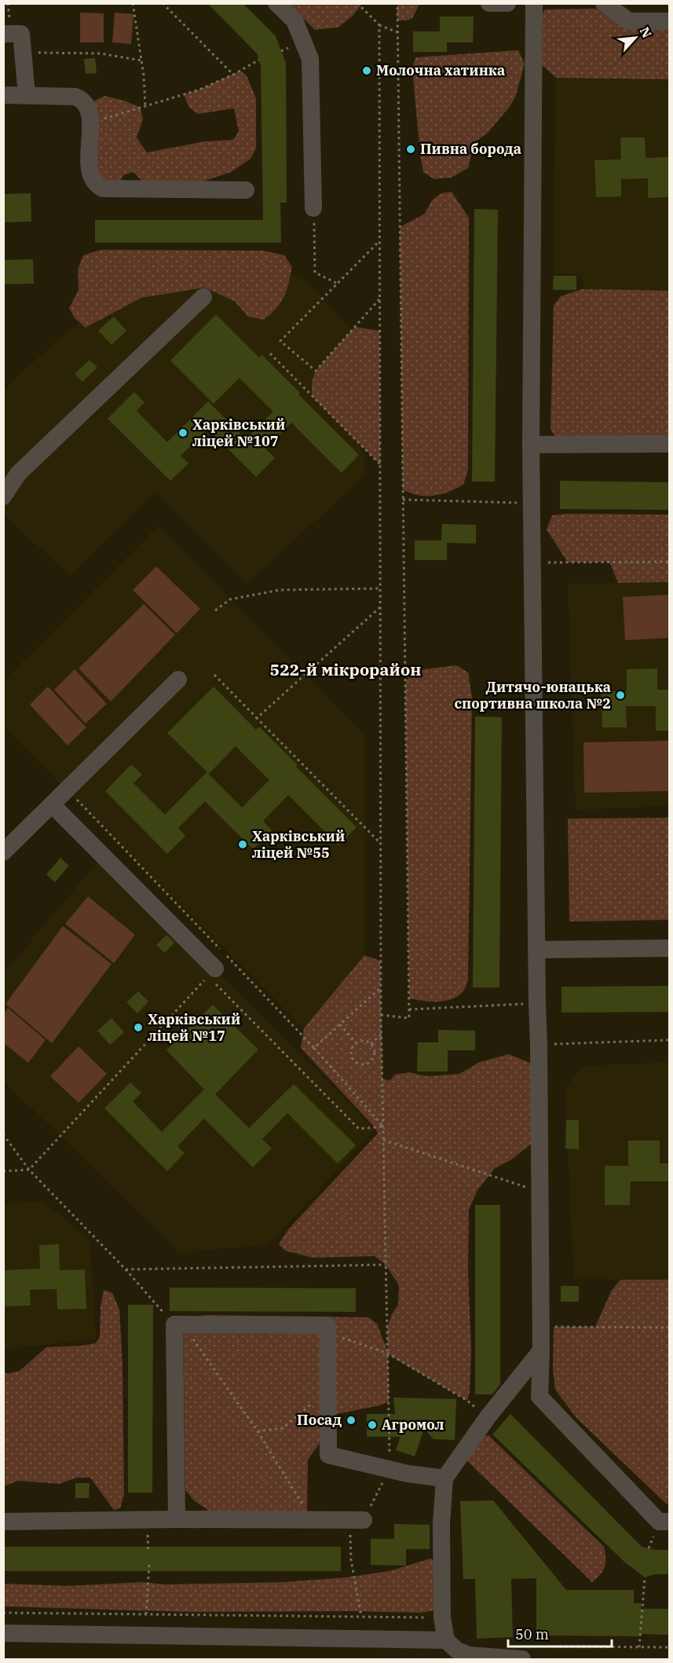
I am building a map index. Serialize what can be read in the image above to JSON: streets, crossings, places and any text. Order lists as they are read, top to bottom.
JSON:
{
  "districts": ["522-й мікрорайон"],
  "places": [
    "Молочна хатинка",
    "Пивна борода",
    "Харківський ліцей №107",
    "Дитячо-юнацька спортивна школа №2",
    "Харківський ліцей №55",
    "Харківський ліцей №17",
    "Посад",
    "Агромол"
  ],
  "scale_bar": "50 m",
  "north": "top right"
}
